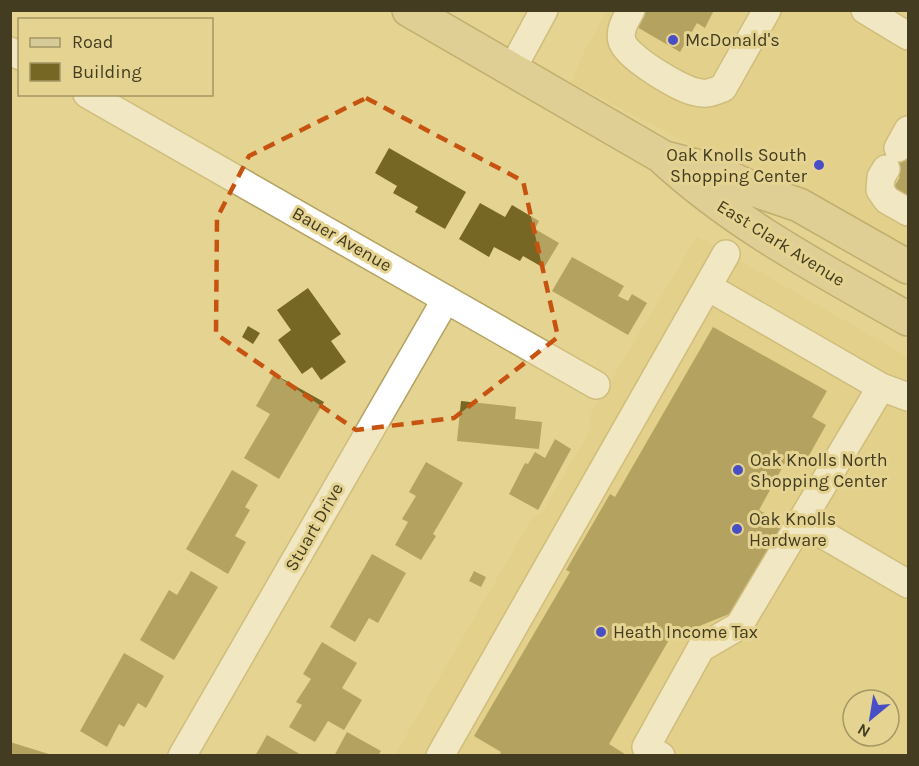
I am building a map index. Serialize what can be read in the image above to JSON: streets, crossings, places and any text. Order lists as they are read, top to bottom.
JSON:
{
  "streets": {
    "main road": ["East Clark Avenue"],
    "street": ["Bauer Avenue", "Stuart Drive"]
  },
  "crossings": [
    ["Bauer Avenue", "Stuart Drive"]
  ],
  "places": [
    "McDonald's",
    "Oak Knolls South Shopping Center",
    "Oak Knolls North Shopping Center",
    "Oak Knolls Hardware",
    "Heath Income Tax"
  ],
  "legend": ["Road", "Building"],
  "north": "bottom left"
}
